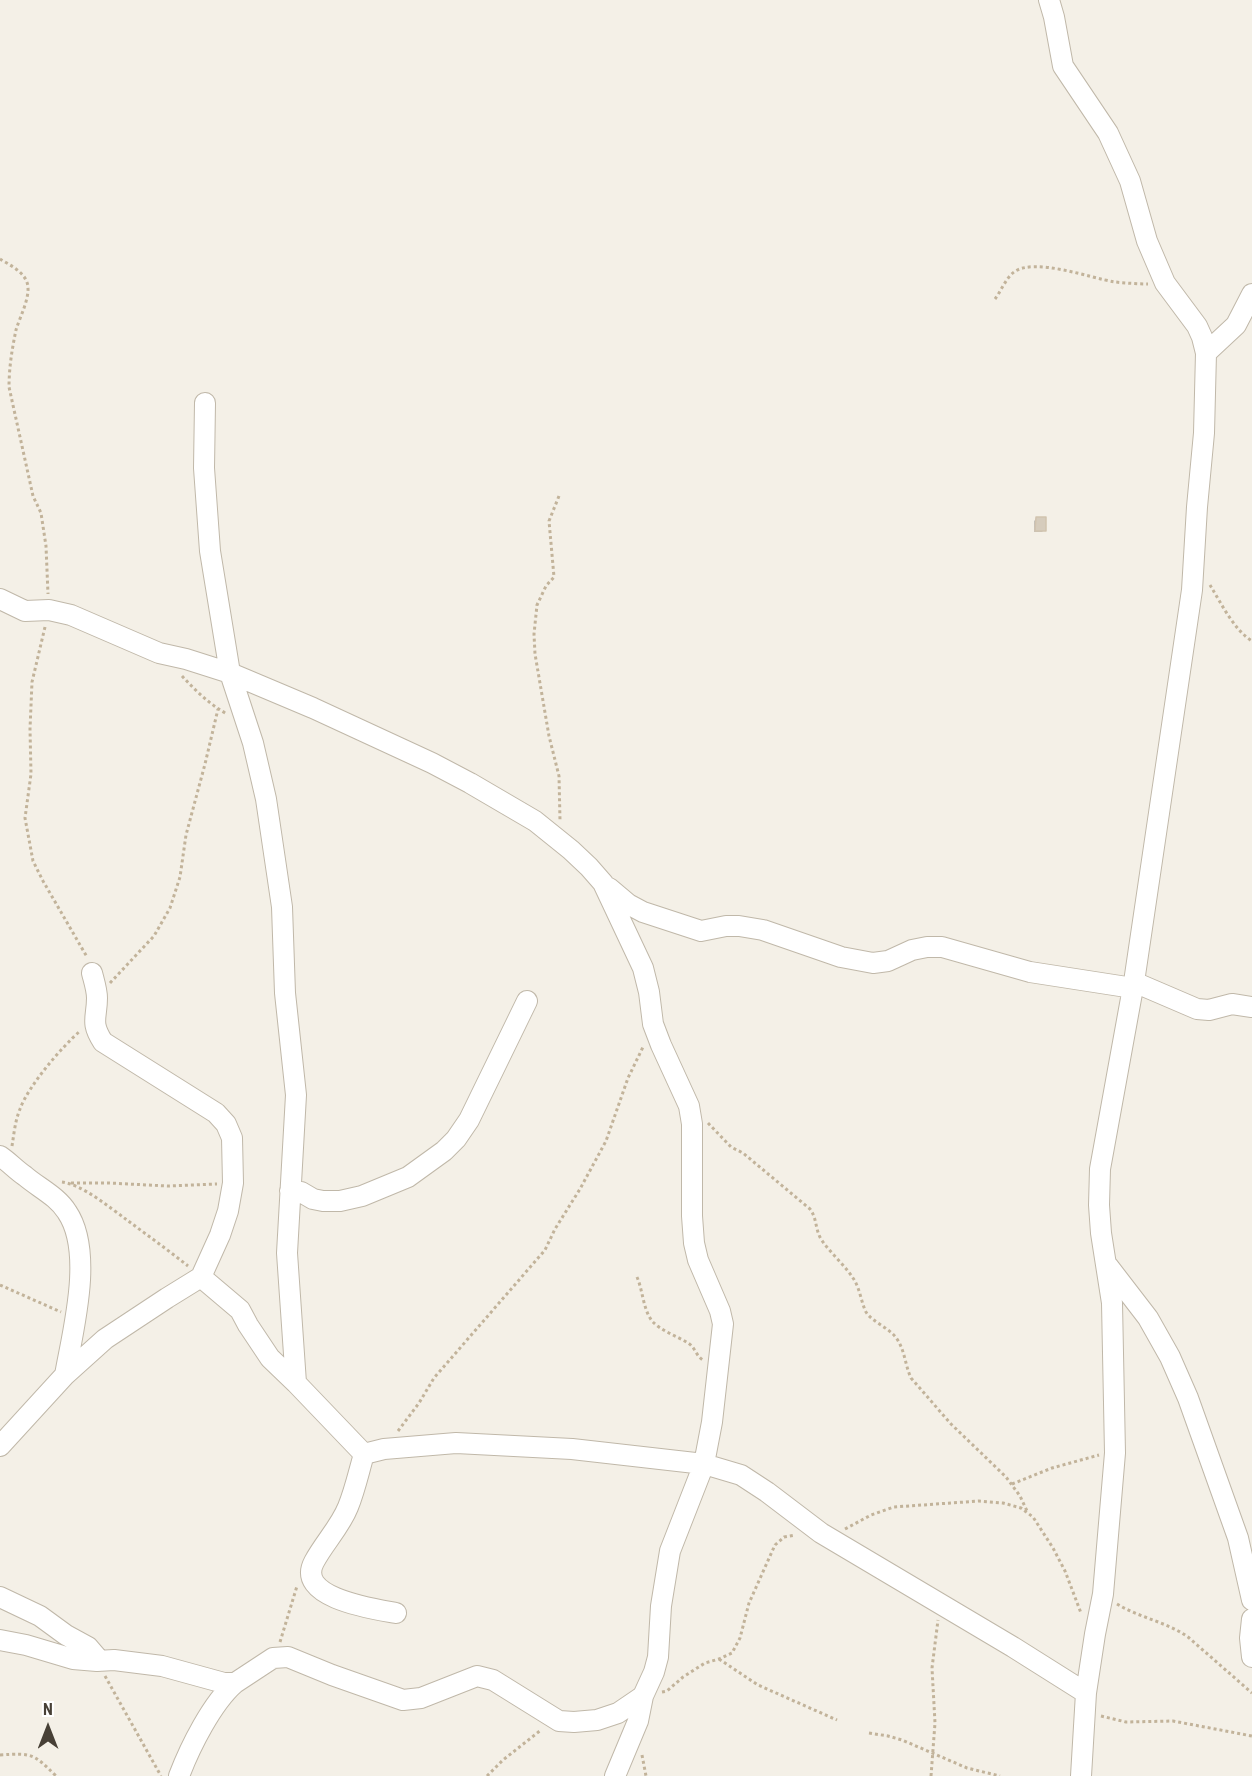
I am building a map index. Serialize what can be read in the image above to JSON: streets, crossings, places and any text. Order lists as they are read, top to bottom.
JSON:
{
  "north": "top"
}
